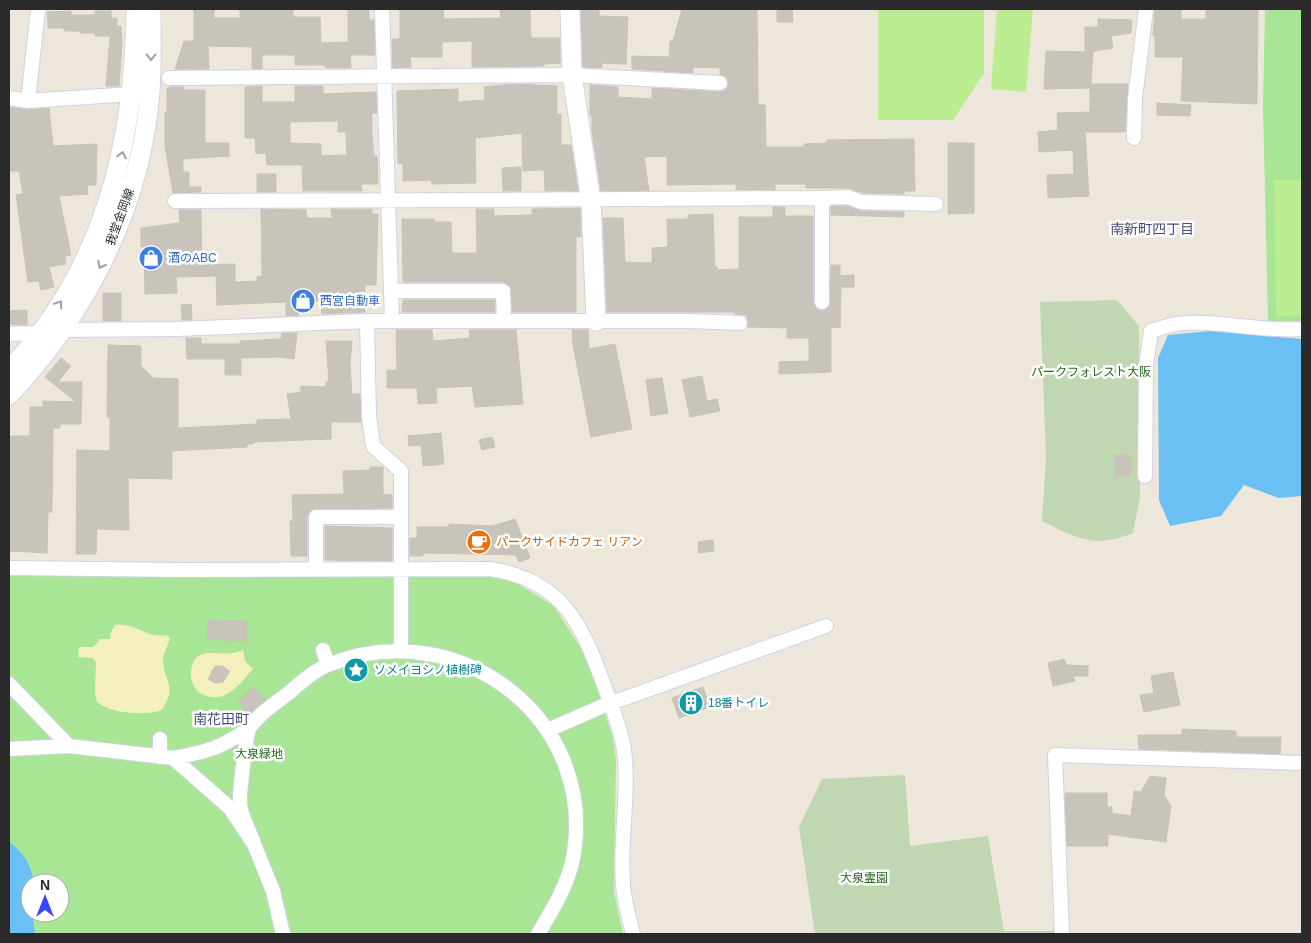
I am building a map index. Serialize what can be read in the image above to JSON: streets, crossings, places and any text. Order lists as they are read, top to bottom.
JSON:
{
  "streets": {
    "main road": ["我堂金岡線"]
  },
  "districts": ["南新町四丁目", "南花田町"],
  "parks": ["パークフォレスト大阪", "大泉緑地", "大泉霊園"],
  "places": {
    "shop": ["酒のABC", "西宮自動車"],
    "cafe": ["パークサイドカフェ リアン"],
    "place": ["ソメイヨシノ植樹碑"],
    "building": ["18番トイレ"]
  },
  "north": "top"
}
